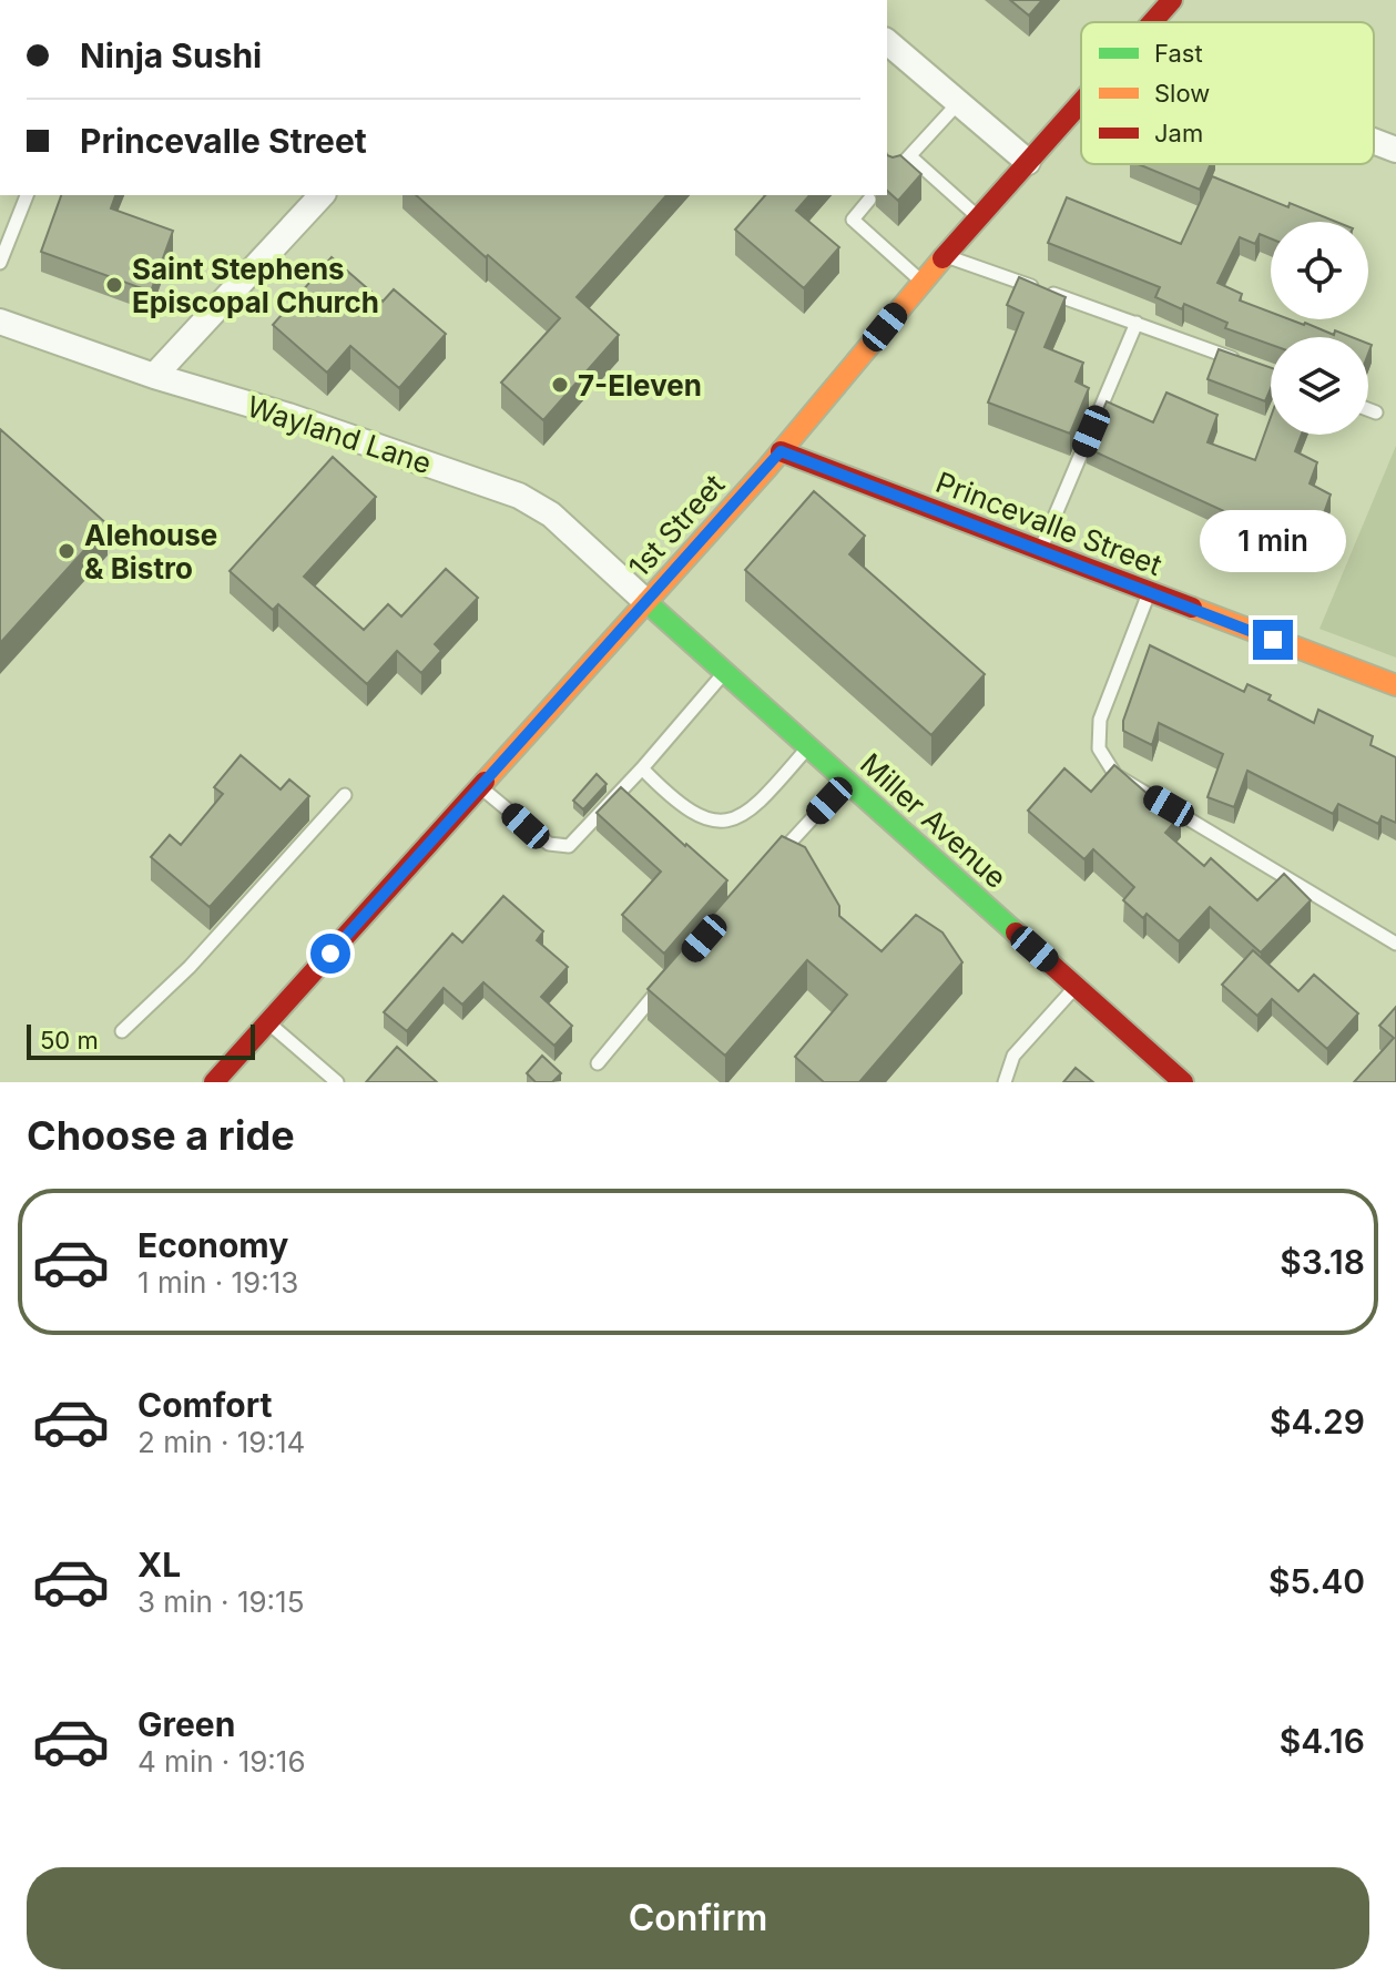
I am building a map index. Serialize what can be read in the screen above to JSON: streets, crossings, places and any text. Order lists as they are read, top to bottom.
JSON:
{
  "streets": {
    "main road": ["Princevalle Street", "1st Street", "Miller Avenue"],
    "street": ["Wayland Lane"]
  },
  "crossings": [
    ["Wayland Lane", "1st Street"],
    ["Wayland Lane", "Miller Avenue"],
    ["Princevalle Street", "1st Street"],
    ["1st Street", "Miller Avenue"]
  ],
  "places": ["Saint Stephens Episcopal Church", "7-Eleven", "Alehouse & Bistro"],
  "legend": ["Fast", "Slow", "Jam"],
  "scale_bar": "50 m",
  "page": {
    "banner": ["Ninja Sushi", "Princevalle Street"],
    "bubble": "1 min",
    "scale": "50 m",
    "heading": "Choose a ride",
    "list": [
      {
        "name": "Economy",
        "note": "1 min · 19:13",
        "value": "$3.18"
      },
      {
        "name": "Comfort",
        "note": "2 min · 19:14",
        "value": "$4.29"
      },
      {
        "name": "XL",
        "note": "3 min · 19:15",
        "value": "$5.40"
      },
      {
        "name": "Green",
        "note": "4 min · 19:16",
        "value": "$4.16"
      }
    ],
    "buttons": "Confirm"
  }
}
